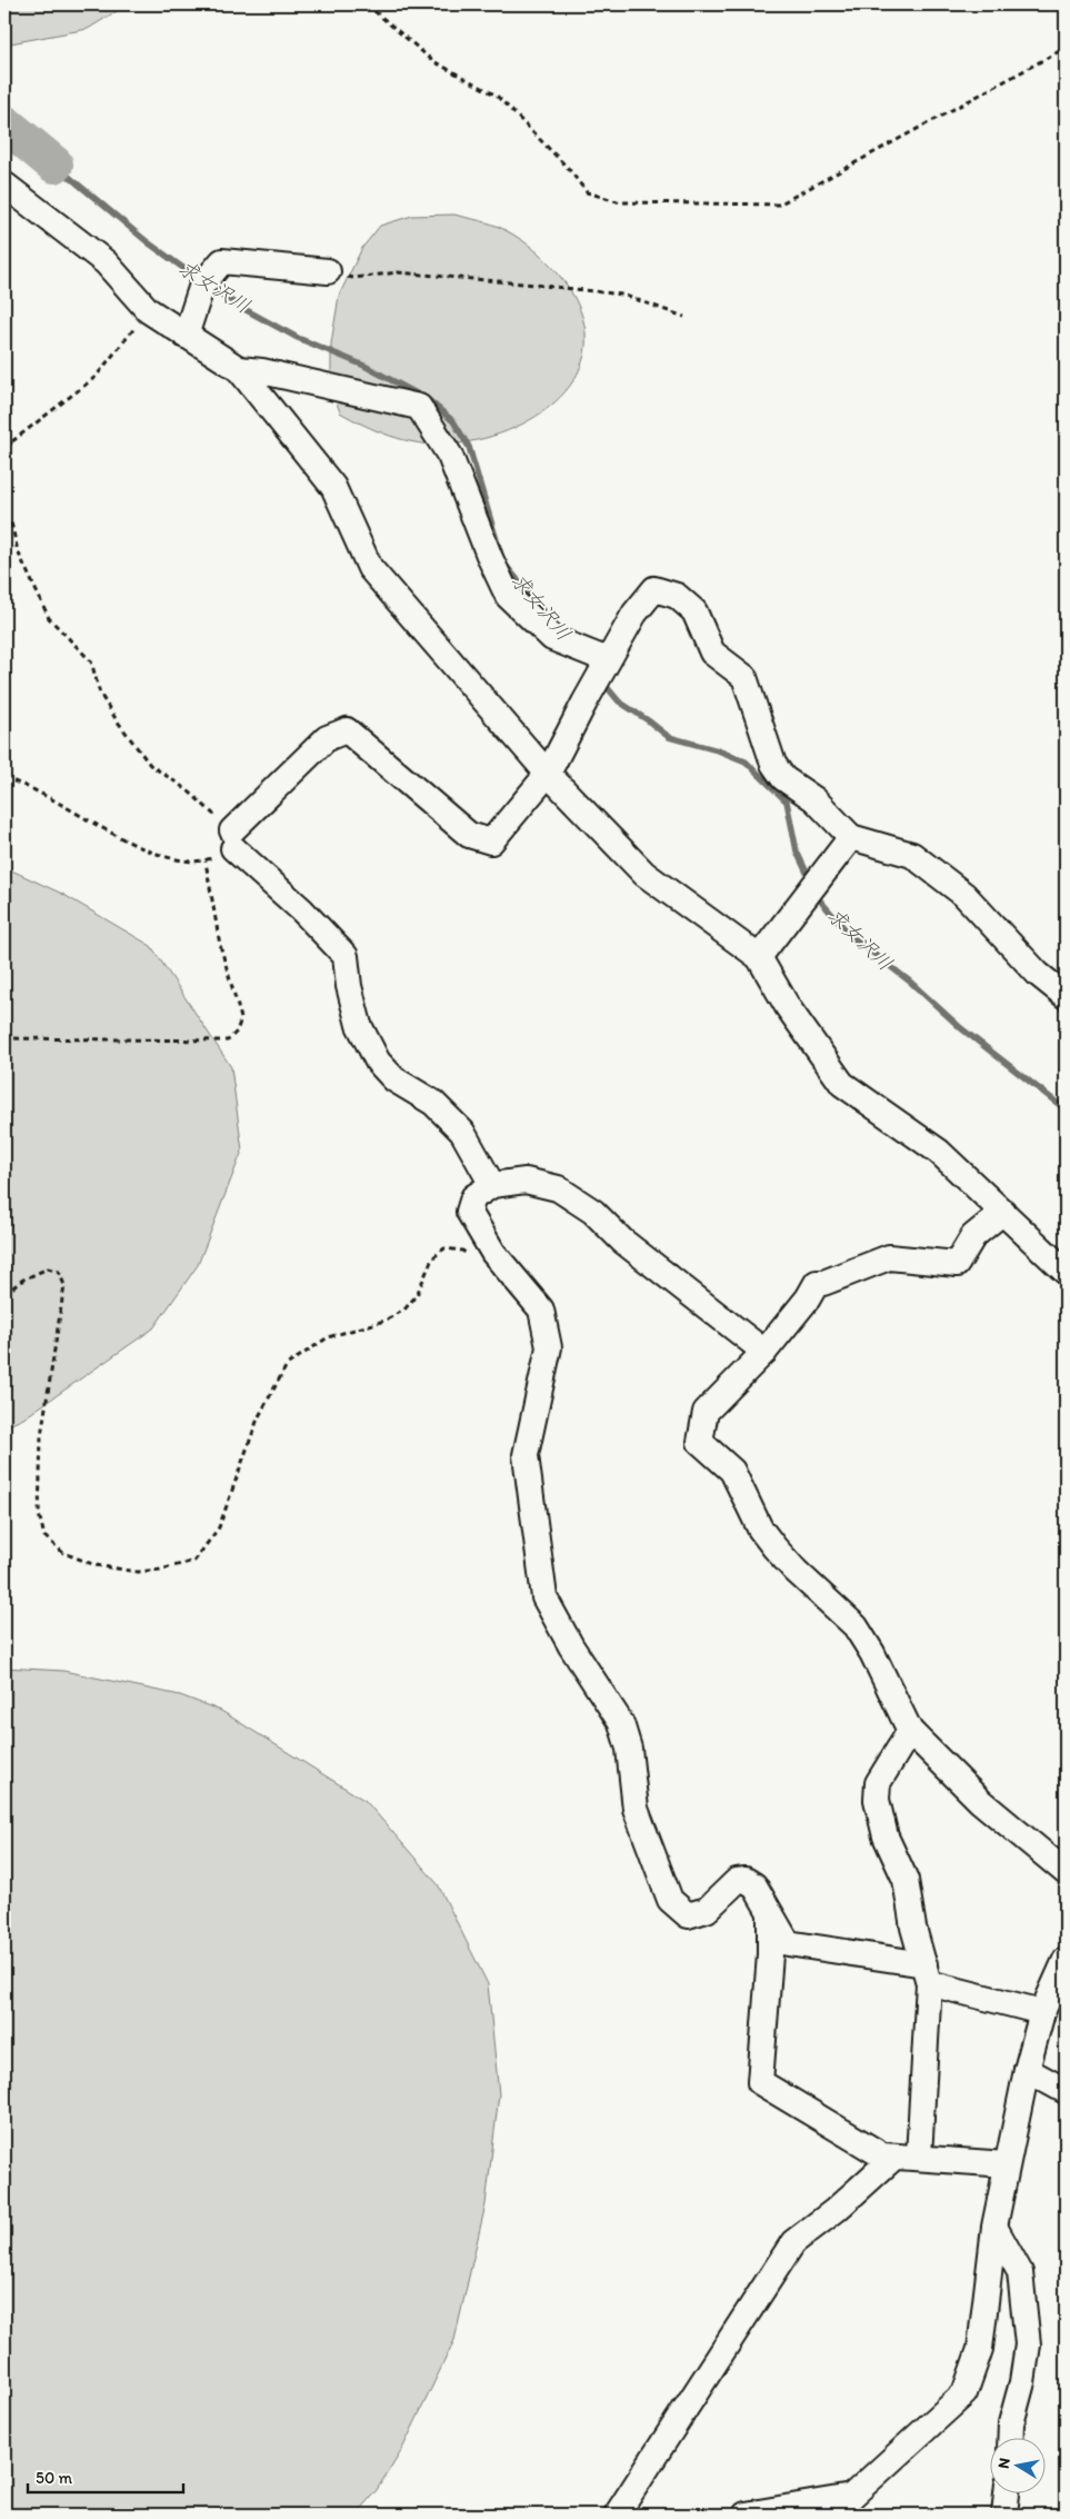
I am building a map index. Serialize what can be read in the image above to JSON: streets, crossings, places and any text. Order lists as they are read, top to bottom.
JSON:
{
  "water": ["求女沢川"],
  "scale_bar": "50 m",
  "north": "left"
}
